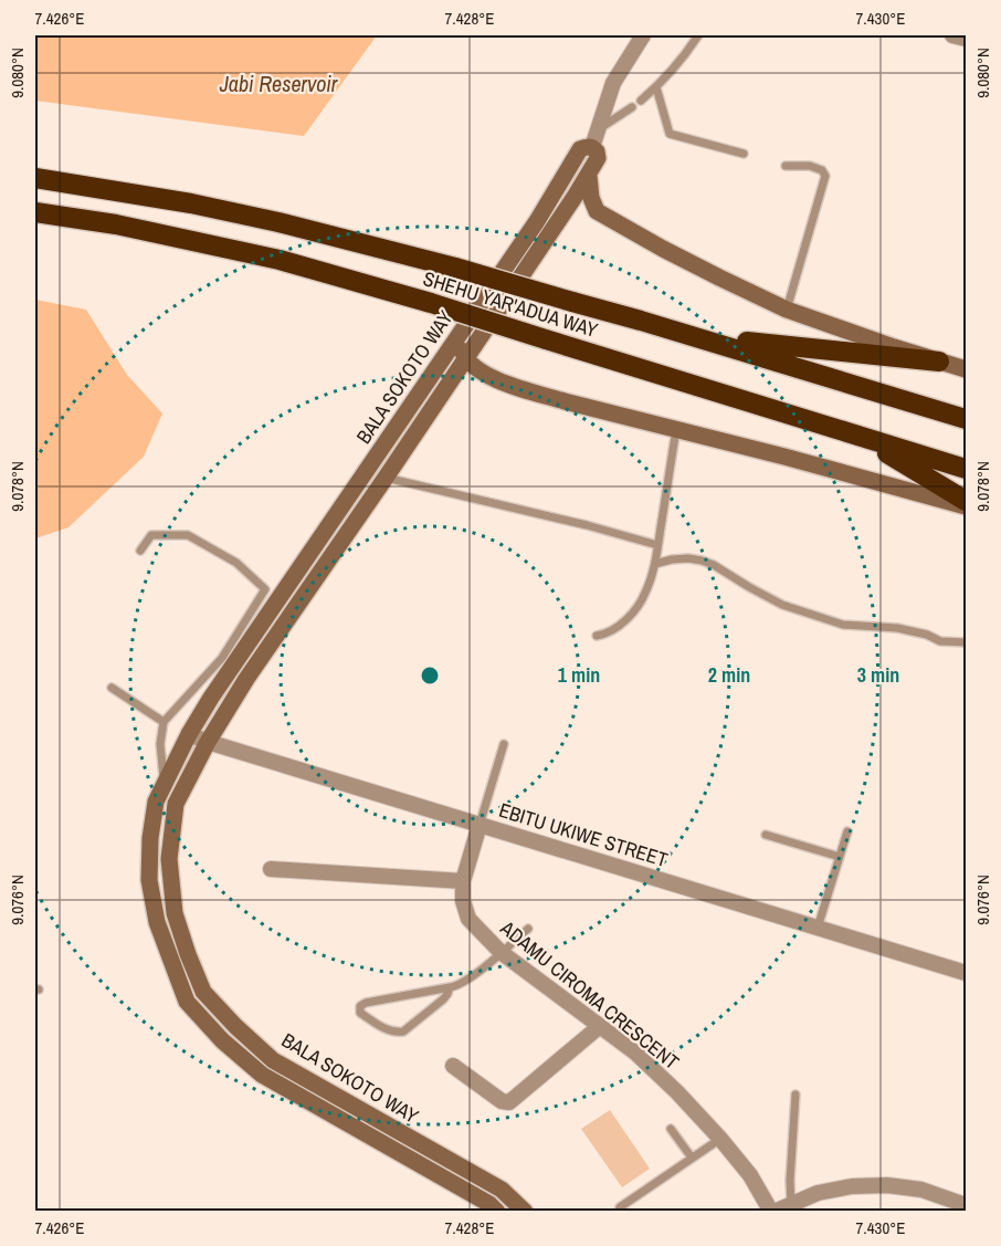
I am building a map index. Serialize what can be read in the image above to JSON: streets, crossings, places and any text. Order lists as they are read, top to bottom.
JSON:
{
  "streets": {
    "highway": ["SHEHU YAR'ADUA WAY"],
    "street": ["BALA SOKOTO WAY", "EBITU UKIWE STREET", "ADAMU CIROMA CRESCENT"]
  },
  "crossings": [
    ["BALA SOKOTO WAY", "EBITU UKIWE STREET"],
    ["EBITU UKIWE STREET", "ADAMU CIROMA CRESCENT"]
  ],
  "water": ["Jabi Reservoir"],
  "coordinates": [
    "7.426°E",
    "7.428°E",
    "7.430°E",
    "9.080°N",
    "9.078°N",
    "9.076°N"
  ],
  "rings": ["1 min", "2 min", "3 min"]
}
